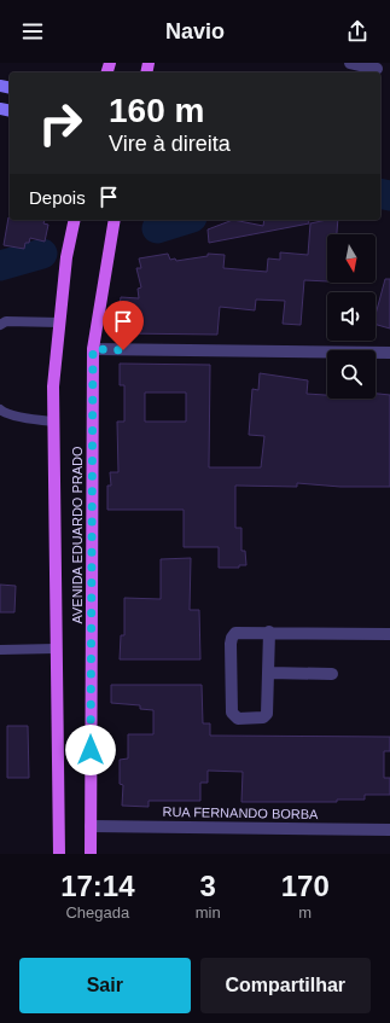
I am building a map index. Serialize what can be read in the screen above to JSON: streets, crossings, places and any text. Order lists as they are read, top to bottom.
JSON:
{
  "streets": {
    "main road": ["AVENIDA EDUARDO PRADO"],
    "street": ["RUA FERNANDO BORBA"]
  },
  "crossings": [
    ["AVENIDA EDUARDO PRADO", "RUA FERNANDO BORBA"]
  ],
  "north": "bottom",
  "page": {
    "header": "Navio",
    "turn": ["160 m", "Vire à direita"],
    "then": "Depois",
    "eta": [
      "17:14",
      "Chegada",
      "3",
      "min",
      "170",
      "m"
    ],
    "buttons": ["Sair", "Compartilhar"]
  }
}
